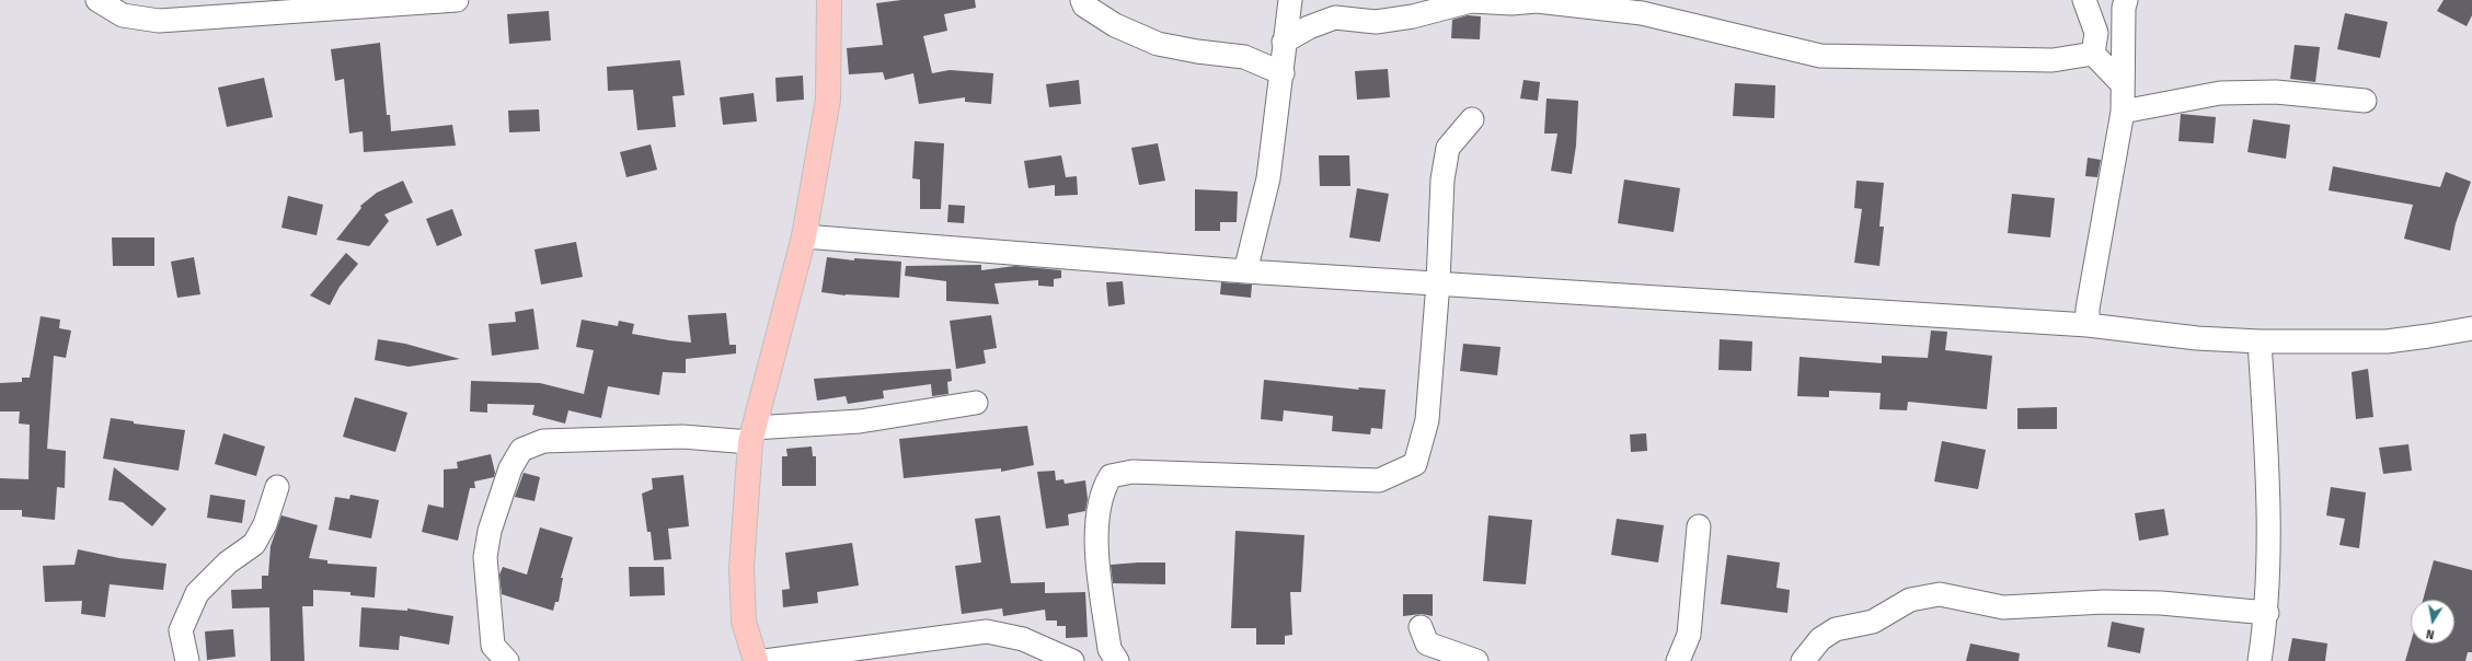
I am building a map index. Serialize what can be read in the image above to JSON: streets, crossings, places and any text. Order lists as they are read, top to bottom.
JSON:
{
  "north": "bottom"
}
